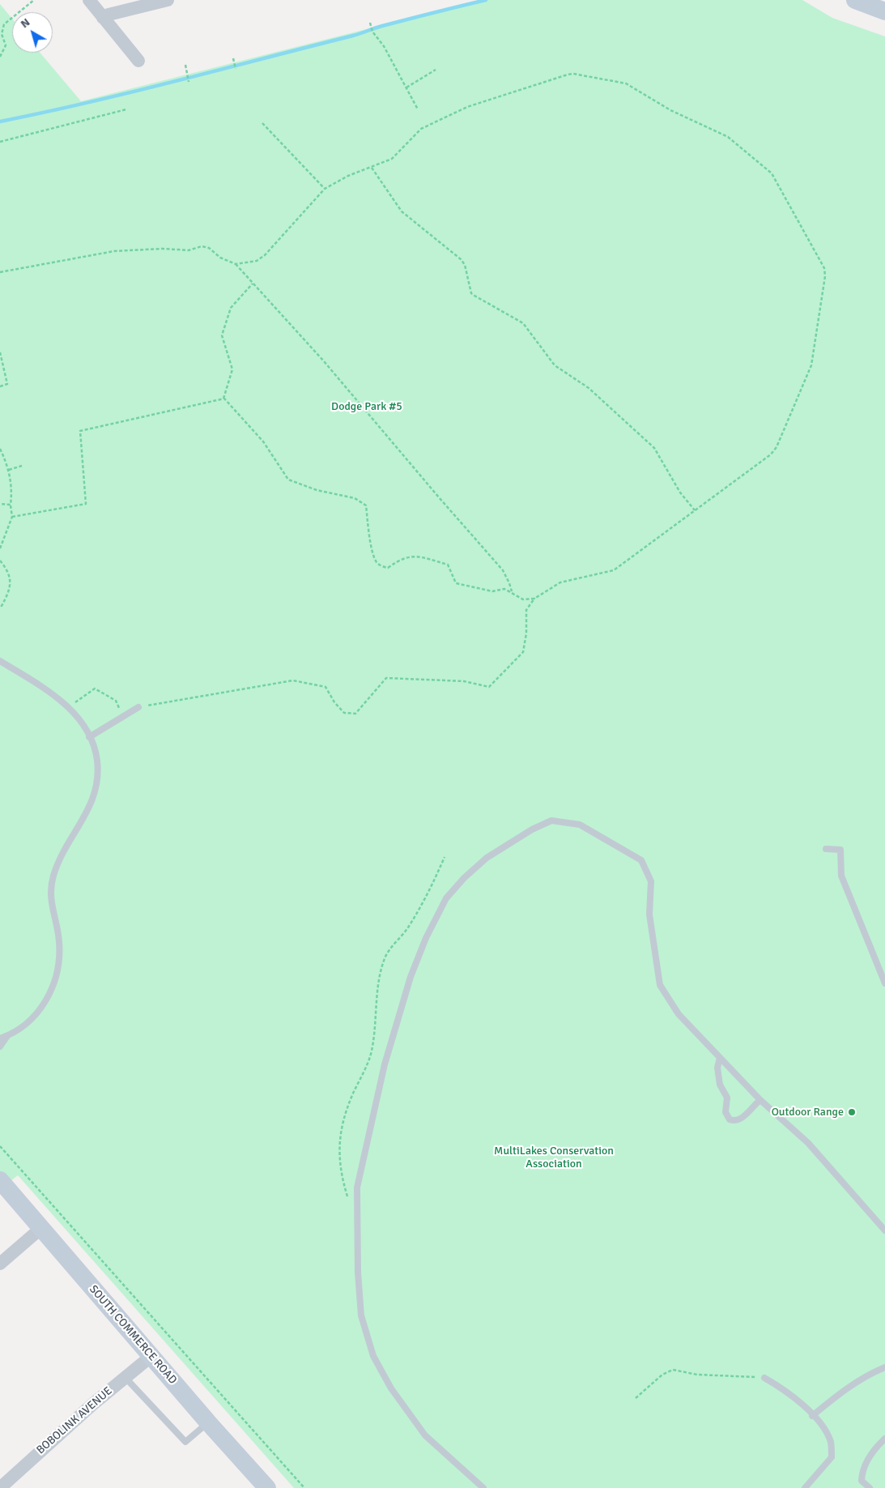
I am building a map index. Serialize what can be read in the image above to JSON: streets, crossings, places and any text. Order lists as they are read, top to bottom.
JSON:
{
  "streets": {
    "street": ["SOUTH COMMERCE ROAD", "BOBOLINK AVENUE"]
  },
  "crossings": [
    ["SOUTH COMMERCE ROAD", "BOBOLINK AVENUE"]
  ],
  "parks": ["Dodge Park #5", "MultiLakes Conservation Association"],
  "places": ["Outdoor Range"],
  "north": "top left"
}
